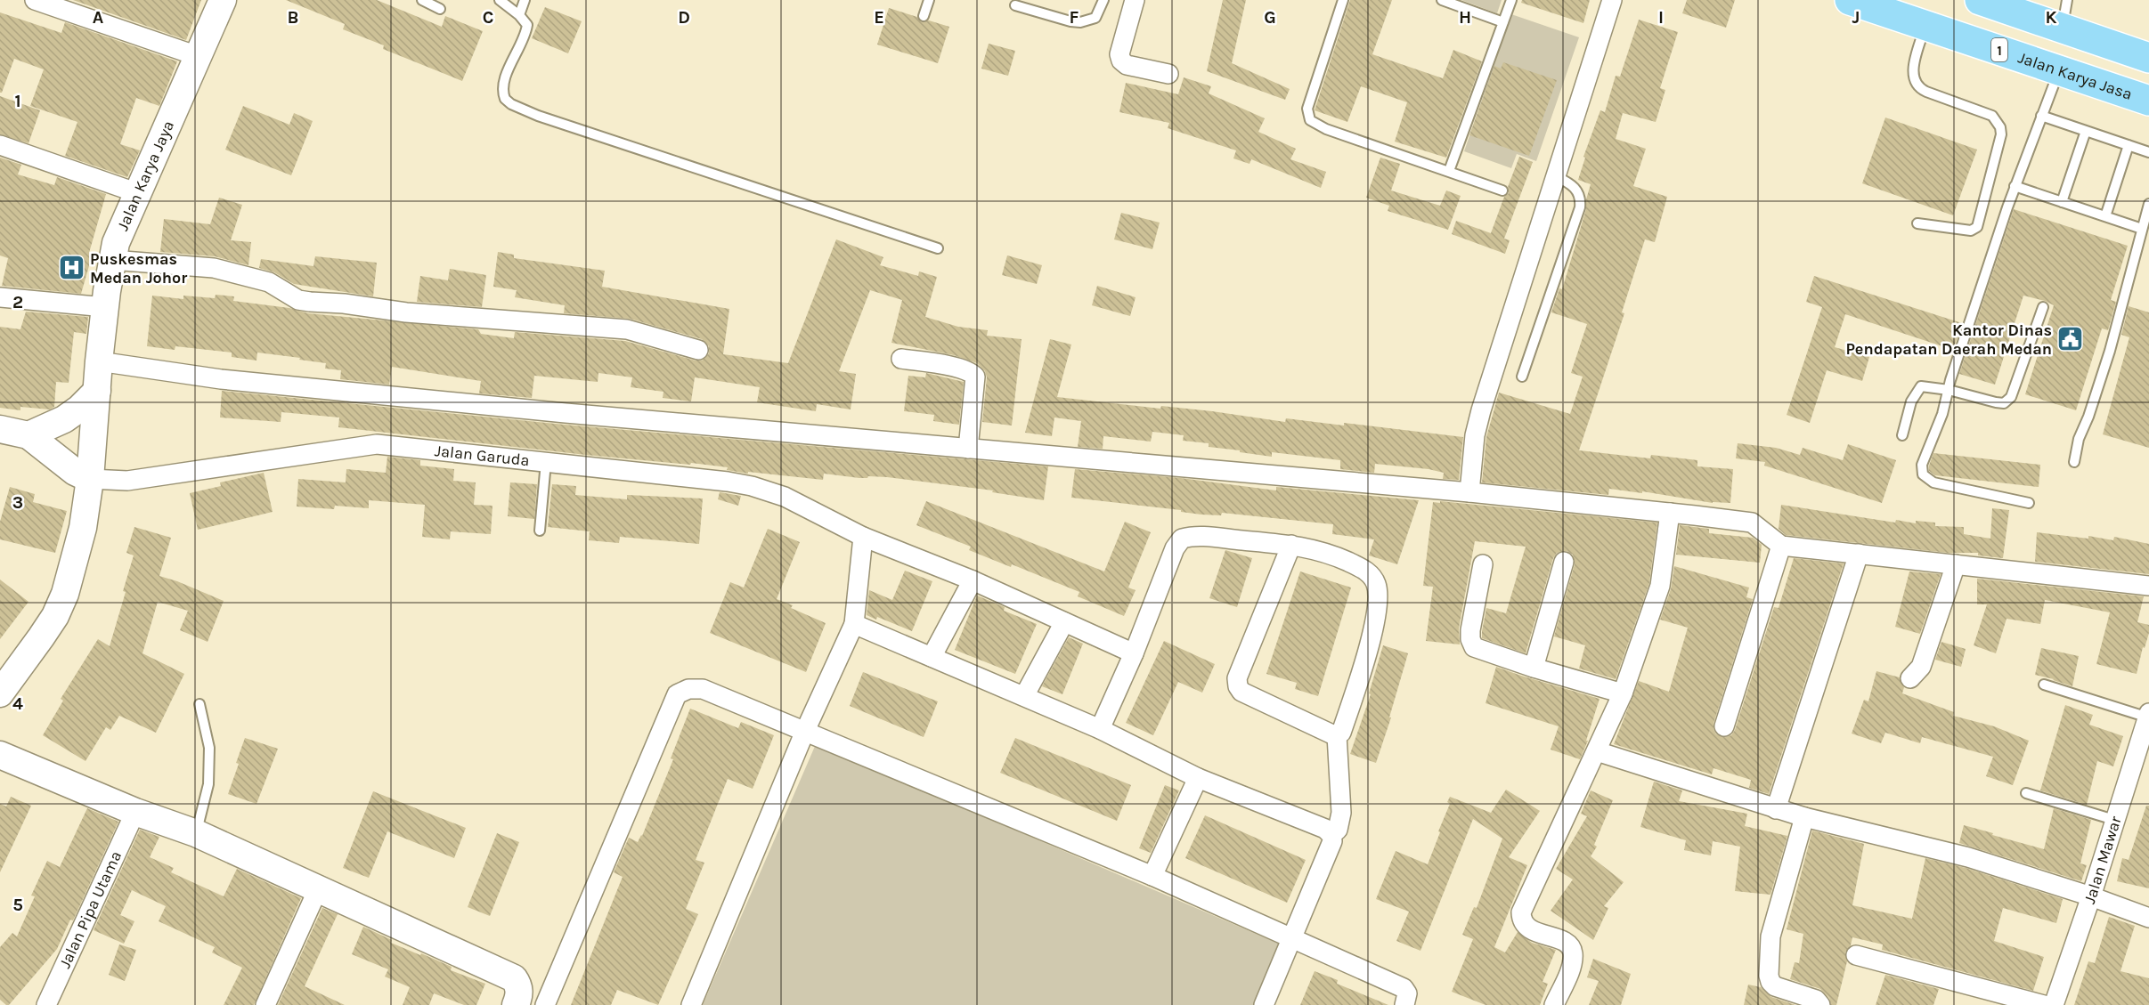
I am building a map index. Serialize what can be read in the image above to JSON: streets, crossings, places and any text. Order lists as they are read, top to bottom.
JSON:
{
  "streets": {
    "highway": ["1", "Jalan Karya Jasa"],
    "street": [
      "Jalan Karya Jaya",
      "Jalan Garuda",
      "Jalan Mawar",
      "Jalan Pipa Utama"
    ]
  },
  "crossings": [
    ["Jalan Karya Jaya", "Jalan Garuda"]
  ],
  "places": {
    "hospital": ["Puskesmas Medan Johor"],
    "public building": ["Kantor Dinas Pendapatan Daerah Medan"]
  },
  "grid": {
    "columns": [
      "A",
      "B",
      "C",
      "D",
      "E",
      "F",
      "G",
      "H",
      "I",
      "J",
      "K"
    ],
    "rows": [
      "1",
      "2",
      "3",
      "4",
      "5"
    ]
  }
}
